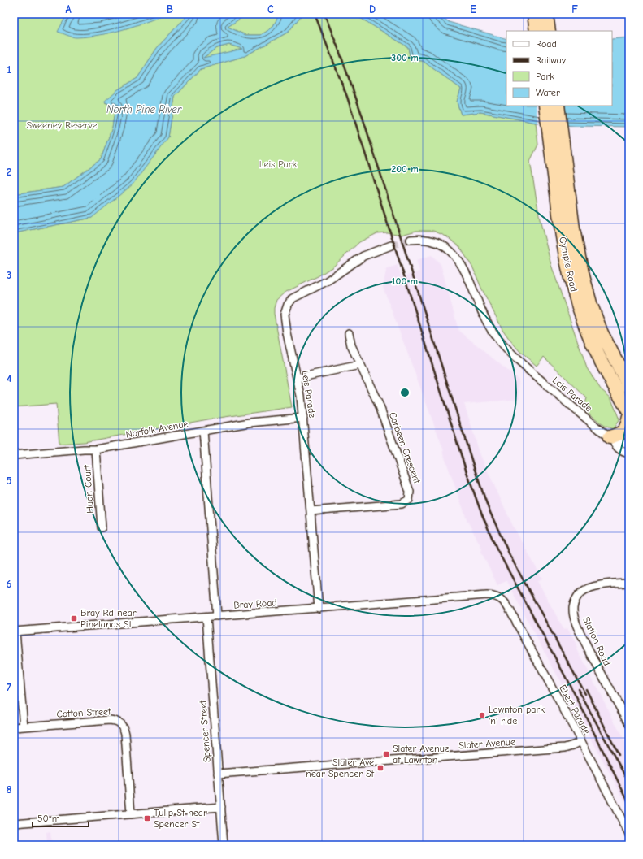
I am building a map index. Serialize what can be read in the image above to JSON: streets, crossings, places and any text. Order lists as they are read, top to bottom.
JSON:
{
  "streets": {
    "highway": ["Gympie Road"],
    "street": [
      "Leis Parade",
      "Norfolk Avenue",
      "Carbeen Crescent",
      "Huon Court",
      "Bray Road",
      "Station Road",
      "Ebert Parade",
      "Cotton Street",
      "Spencer Street",
      "Slater Avenue"
    ]
  },
  "crossings": [
    ["Leis Parade", "Norfolk Avenue"],
    ["Leis Parade", "Carbeen Crescent"],
    ["Leis Parade", "Bray Road"],
    ["Norfolk Avenue", "Huon Court"],
    ["Bray Road", "Ebert Parade"],
    ["Bray Road", "Spencer Street"],
    ["Ebert Parade", "Slater Avenue"],
    ["Spencer Street", "Slater Avenue"]
  ],
  "water": ["North Pine River"],
  "parks": ["Sweeney Reserve", "Leis Park"],
  "places": {
    "transit": [
      "Bray Rd near Pinelands St",
      "Slater Avenue at Lawnton",
      "Slater Ave near Spencer St",
      "Tulip St near Spencer St"
    ],
    "other": ["Lawnton park 'n' ride"]
  },
  "legend": [
    "Road",
    "Railway",
    "Park",
    "Water"
  ],
  "scale_bar": "50 m",
  "grid": {
    "columns": [
      "A",
      "B",
      "C",
      "D",
      "E",
      "F"
    ],
    "rows": [
      "1",
      "2",
      "3",
      "4",
      "5",
      "6",
      "7",
      "8"
    ]
  },
  "rings": ["300 m", "200 m", "100 m"]
}
